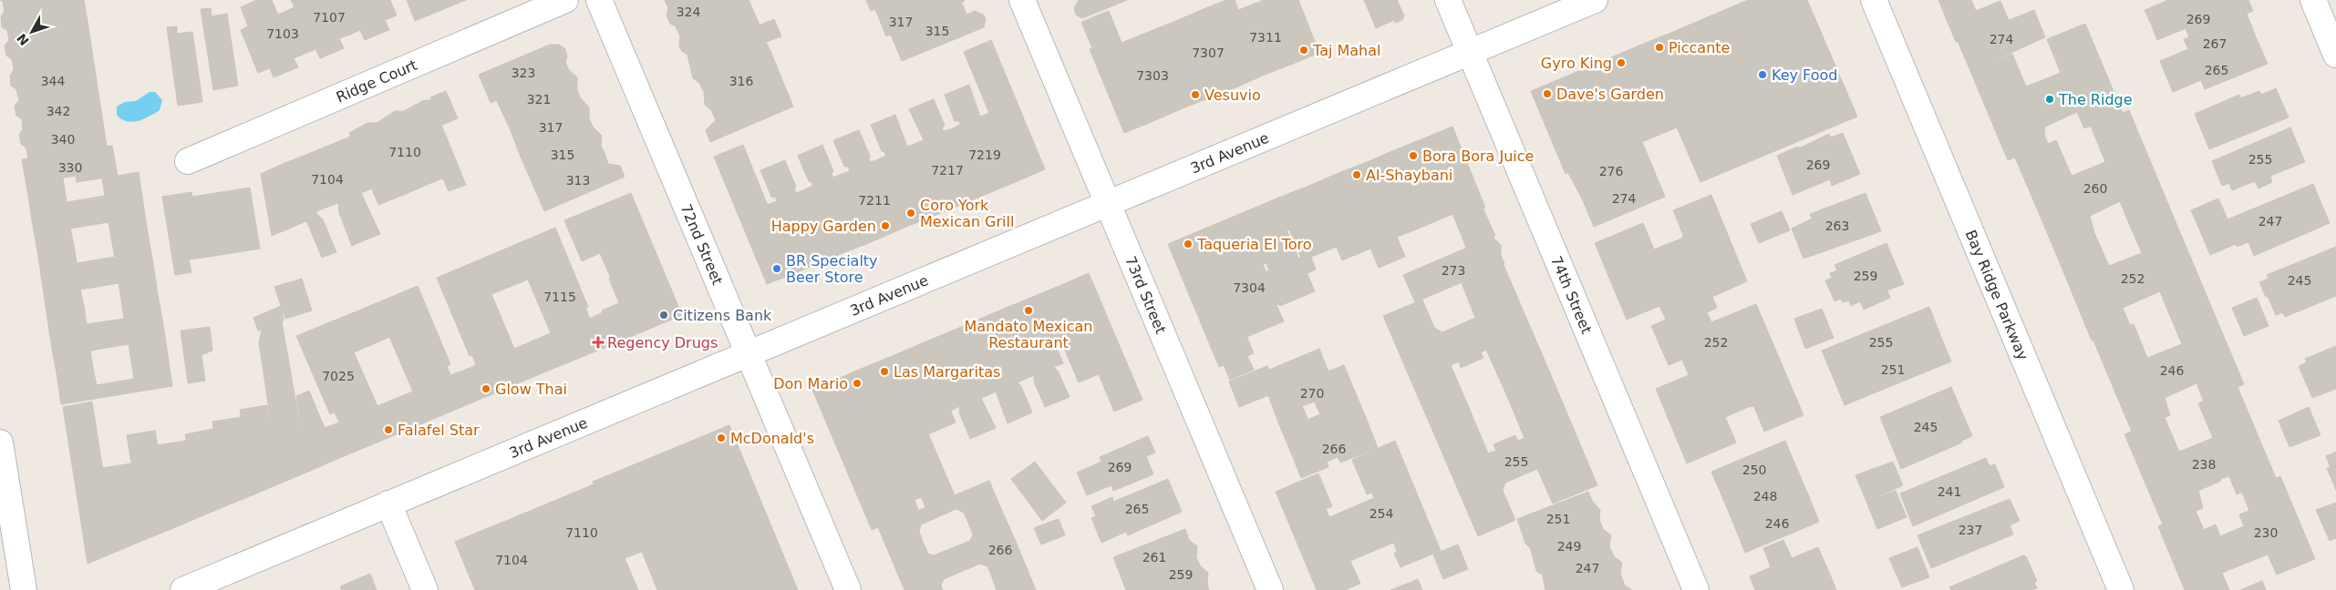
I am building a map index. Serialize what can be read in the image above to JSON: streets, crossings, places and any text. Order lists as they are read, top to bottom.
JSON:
{
  "streets": {
    "street": [
      "Ridge Court",
      "3rd Avenue",
      "72nd Street",
      "73rd Street",
      "74th Street",
      "Bay Ridge Parkway"
    ]
  },
  "crossings": [
    ["3rd Avenue", "72nd Street"],
    ["3rd Avenue", "73rd Street"],
    ["3rd Avenue", "74th Street"]
  ],
  "places": {
    "other": [
      "Piccante",
      "Taj Mahal",
      "Gyro King",
      "Key Food",
      "Dave's Garden",
      "Vesuvio",
      "The Ridge",
      "Bora Bora Juice",
      "Al-Shaybani",
      "Coro York Mexican Grill",
      "Happy Garden",
      "Taqueria El Toro",
      "BR Specialty Beer Store",
      "Mandato Mexican Restaurant",
      "Citizens Bank",
      "Las Margaritas",
      "Don Mario",
      "Glow Thai",
      "Falafel Star",
      "McDonald's"
    ],
    "health": ["Regency Drugs"]
  },
  "house_numbers": [
    "324",
    "7107",
    "269",
    "317",
    "315",
    "7103",
    "7311",
    "274",
    "267",
    "7307",
    "265",
    "323",
    "7303",
    "344",
    "316",
    "321",
    "342",
    "317",
    "340",
    "7110",
    "315",
    "7219",
    "255",
    "269",
    "330",
    "7217",
    "276",
    "7104",
    "313",
    "260",
    "274",
    "7211",
    "247",
    "263",
    "273",
    "259",
    "252",
    "245",
    "7304",
    "7115",
    "252",
    "255",
    "251",
    "246",
    "7025",
    "270",
    "245",
    "266",
    "255",
    "238",
    "269",
    "250",
    "241",
    "248",
    "265",
    "254",
    "251",
    "246",
    "237",
    "7110",
    "230",
    "249",
    "266",
    "261",
    "7104",
    "247",
    "259"
  ],
  "north": "bottom left"
}
